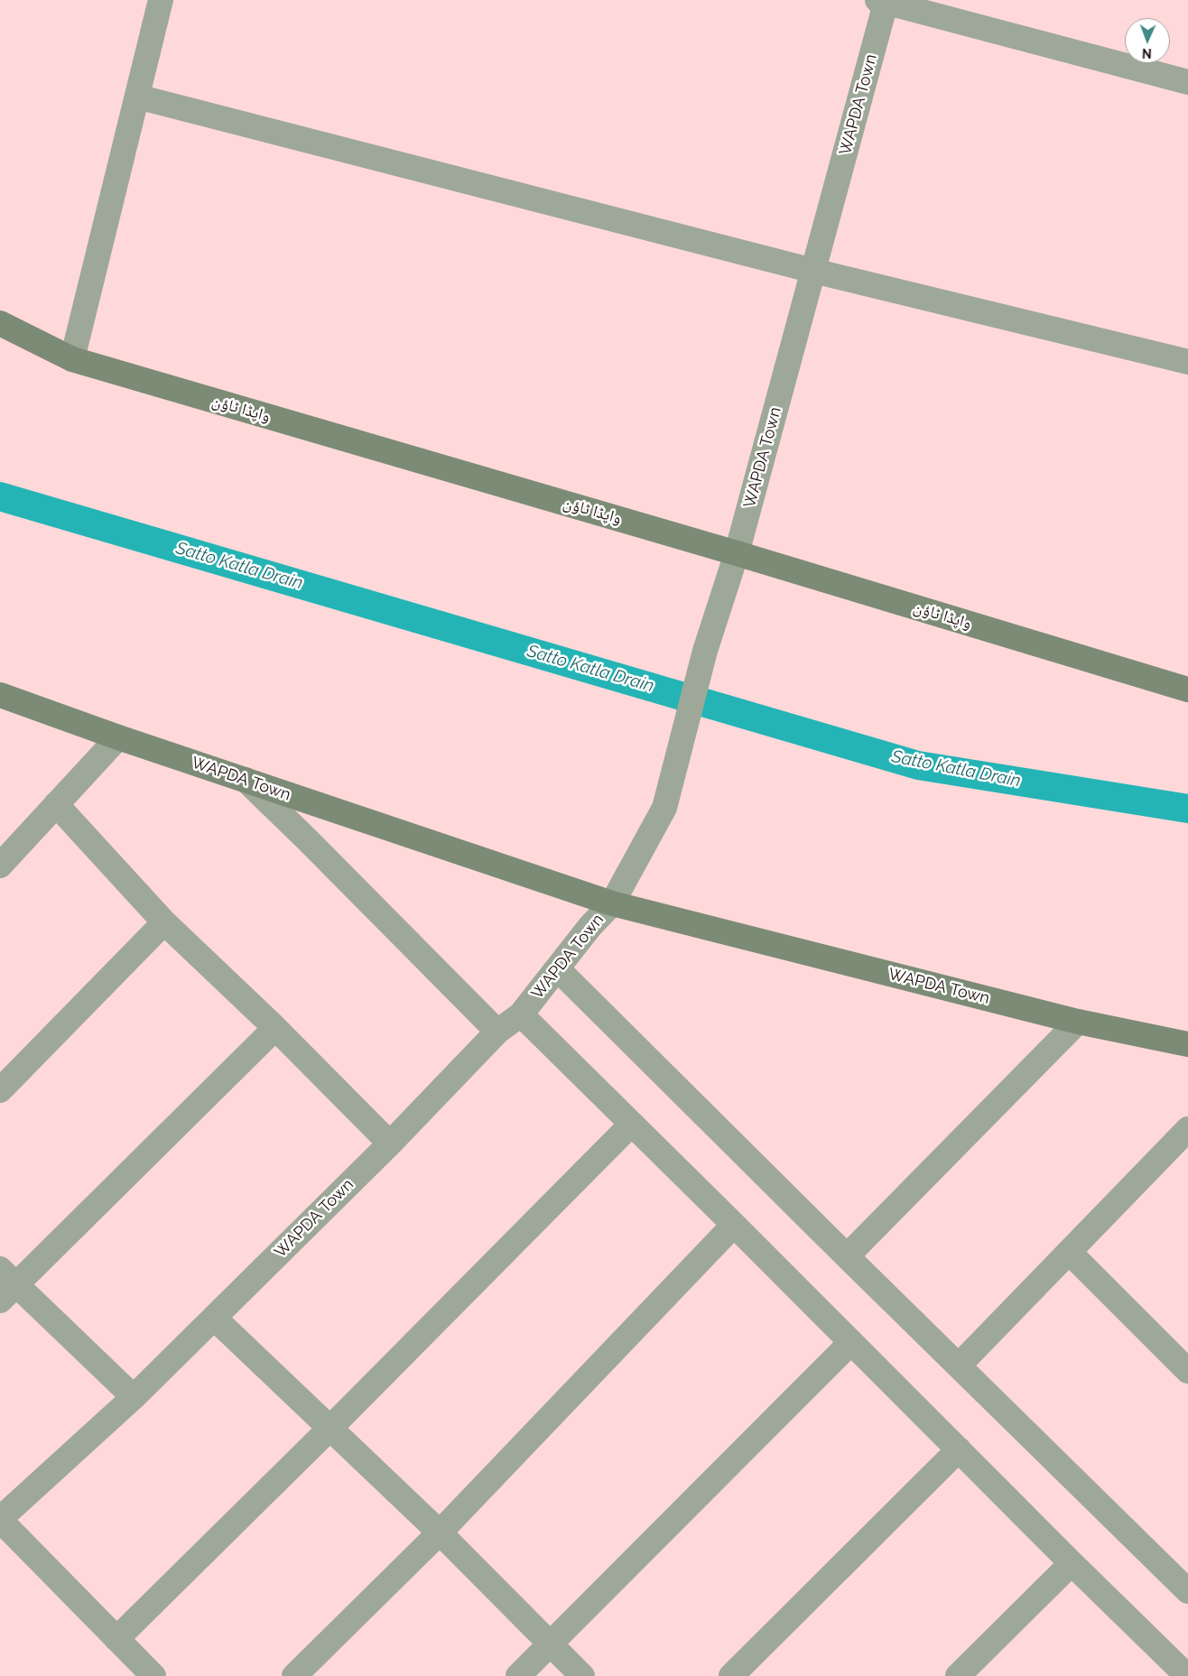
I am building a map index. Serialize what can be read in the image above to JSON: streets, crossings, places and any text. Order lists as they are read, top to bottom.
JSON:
{
  "streets": {
    "street": ["WAPDA Town", "واپڈا ٹاؤن"]
  },
  "crossings": [
    ["WAPDA Town", "واپڈا ٹاؤن"]
  ],
  "water": ["Satto Katla Drain"],
  "north": "bottom"
}
